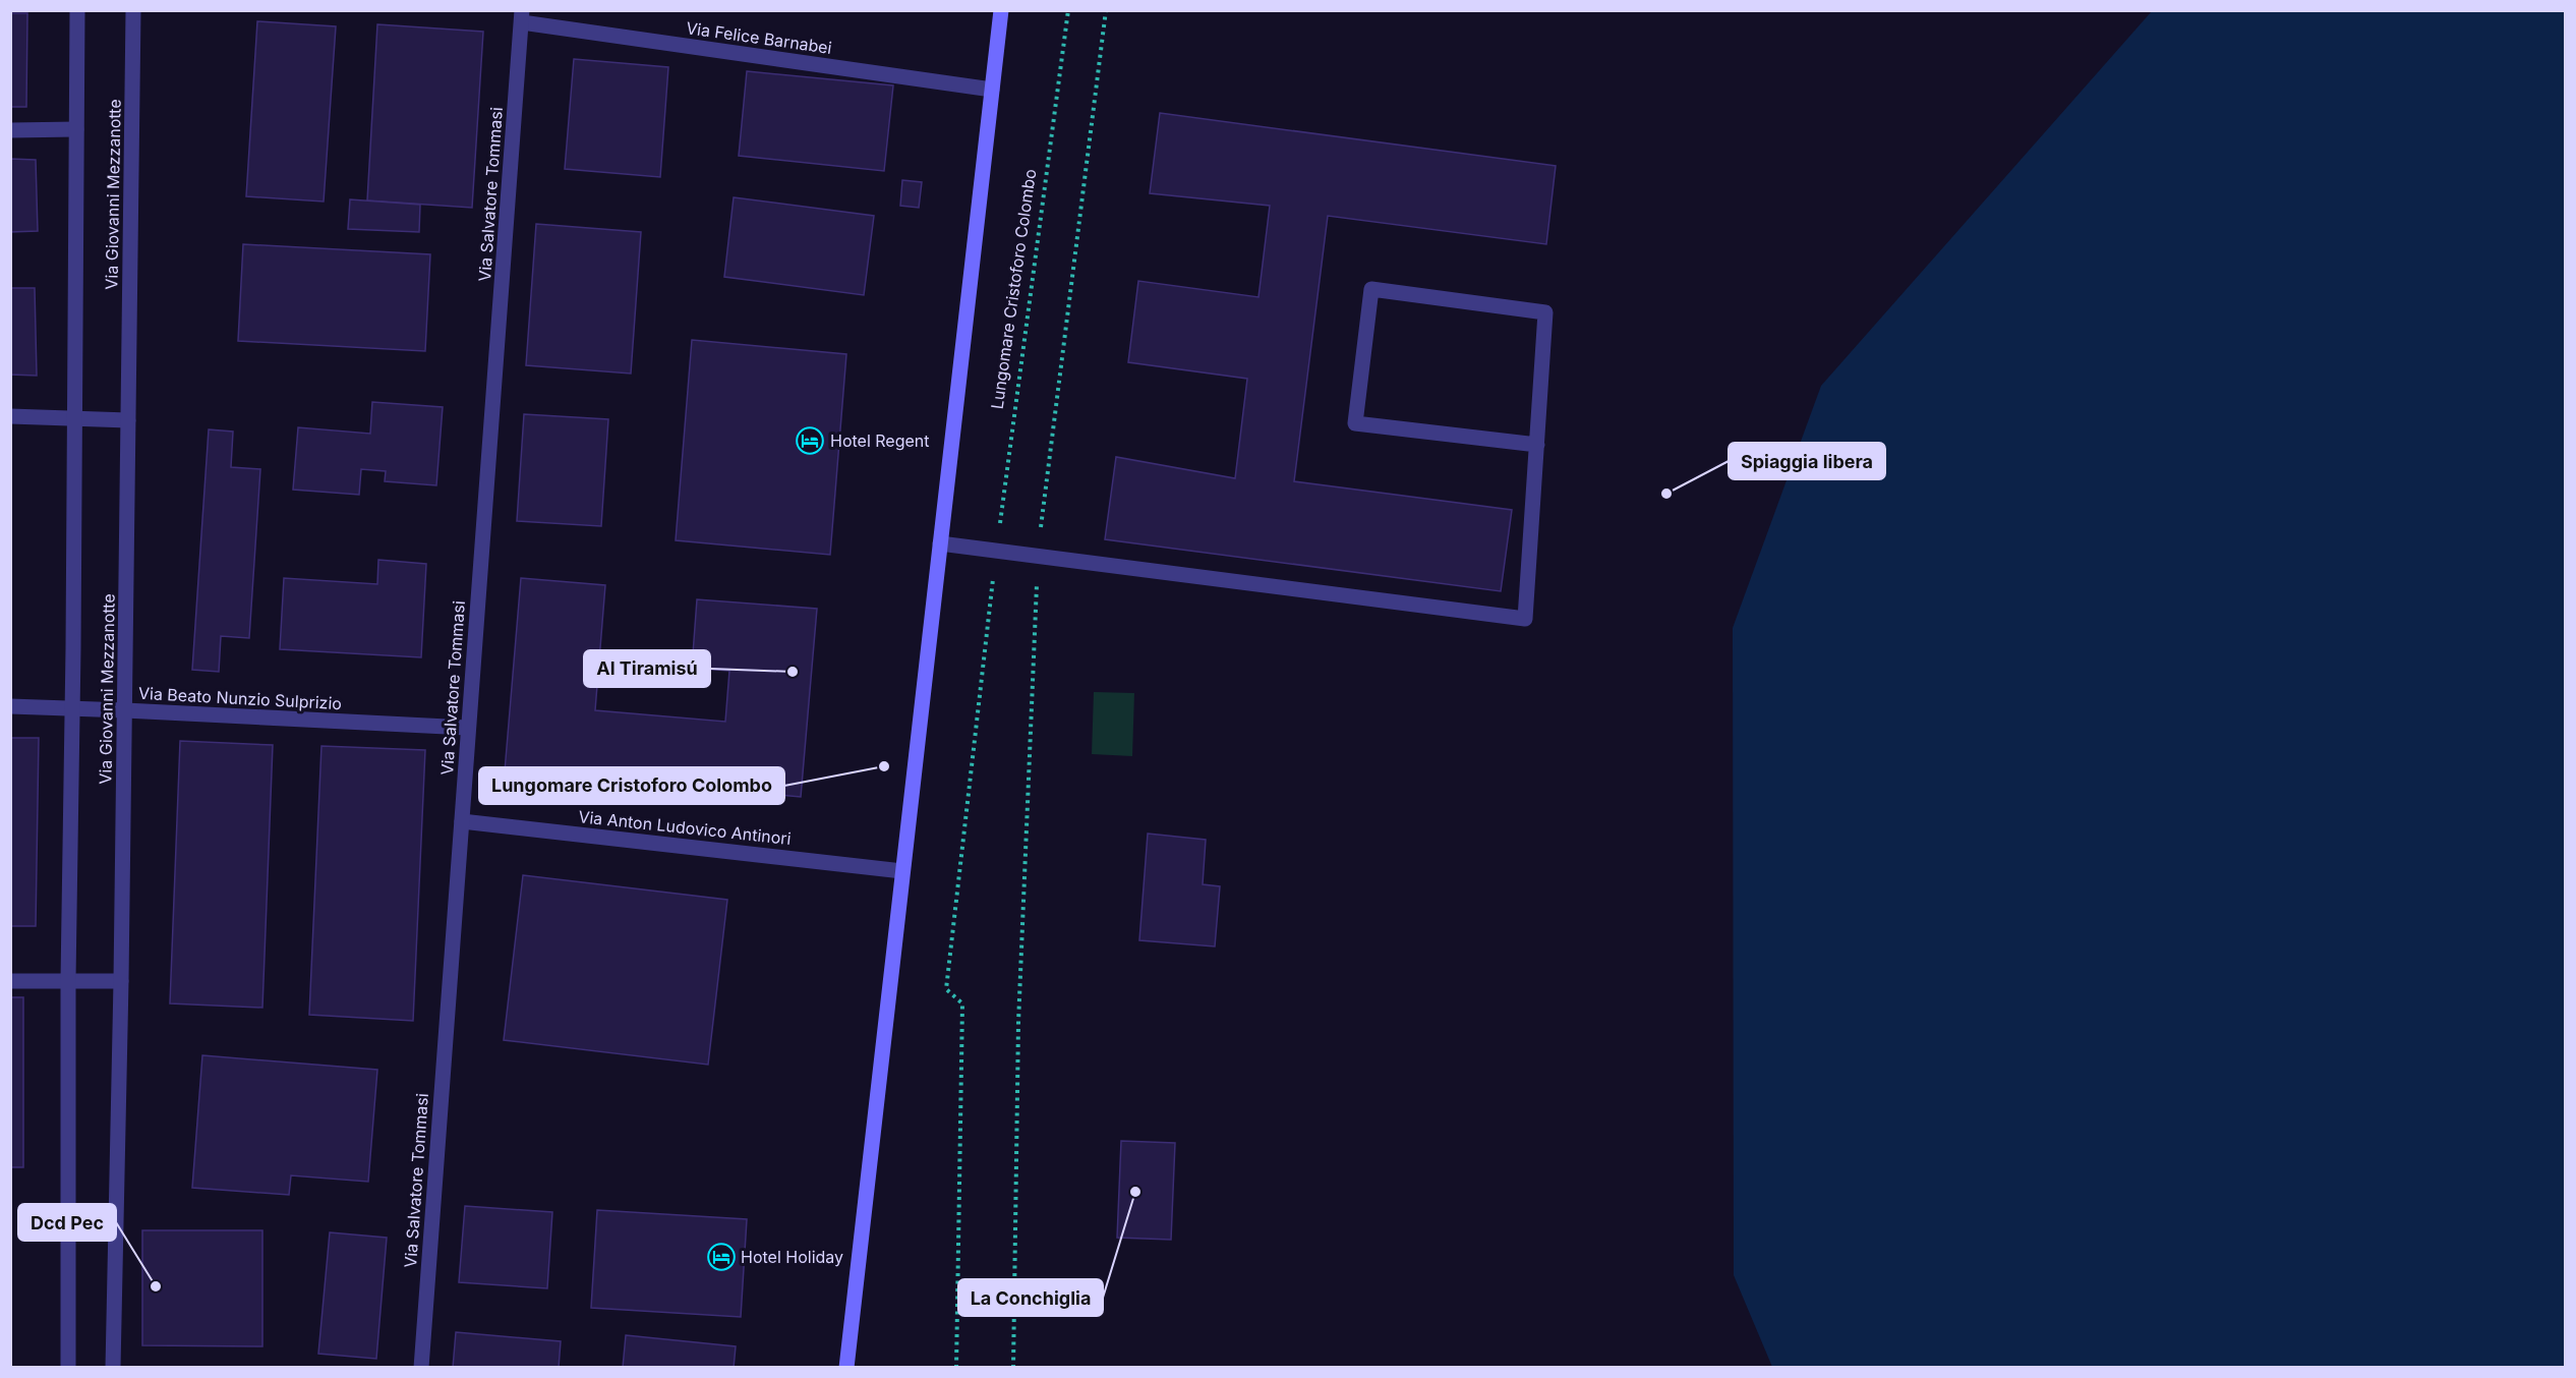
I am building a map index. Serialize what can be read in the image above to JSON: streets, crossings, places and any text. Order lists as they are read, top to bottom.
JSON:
{
  "streets": {
    "street": [
      "Via Felice Barnabei",
      "Via Giovanni Mezzanotte",
      "Via Salvatore Tommasi",
      "Via Beato Nunzio Sulprizio",
      "Via Anton Ludovico Antinori"
    ],
    "path": ["Lungomare Cristoforo Colombo"]
  },
  "crossings": [
    ["Via Felice Barnabei", "Via Salvatore Tommasi"],
    ["Via Giovanni Mezzanotte", "Via Beato Nunzio Sulprizio"],
    ["Via Salvatore Tommasi", "Via Beato Nunzio Sulprizio"],
    ["Via Salvatore Tommasi", "Via Anton Ludovico Antinori"]
  ],
  "places": {
    "hotel": ["Hotel Regent", "Hotel Holiday"],
    "other": [
      "Spiaggia libera",
      "Al Tiramisú",
      "Lungomare Cristoforo Colombo",
      "La Conchiglia",
      "Dcd Pec"
    ]
  }
}
